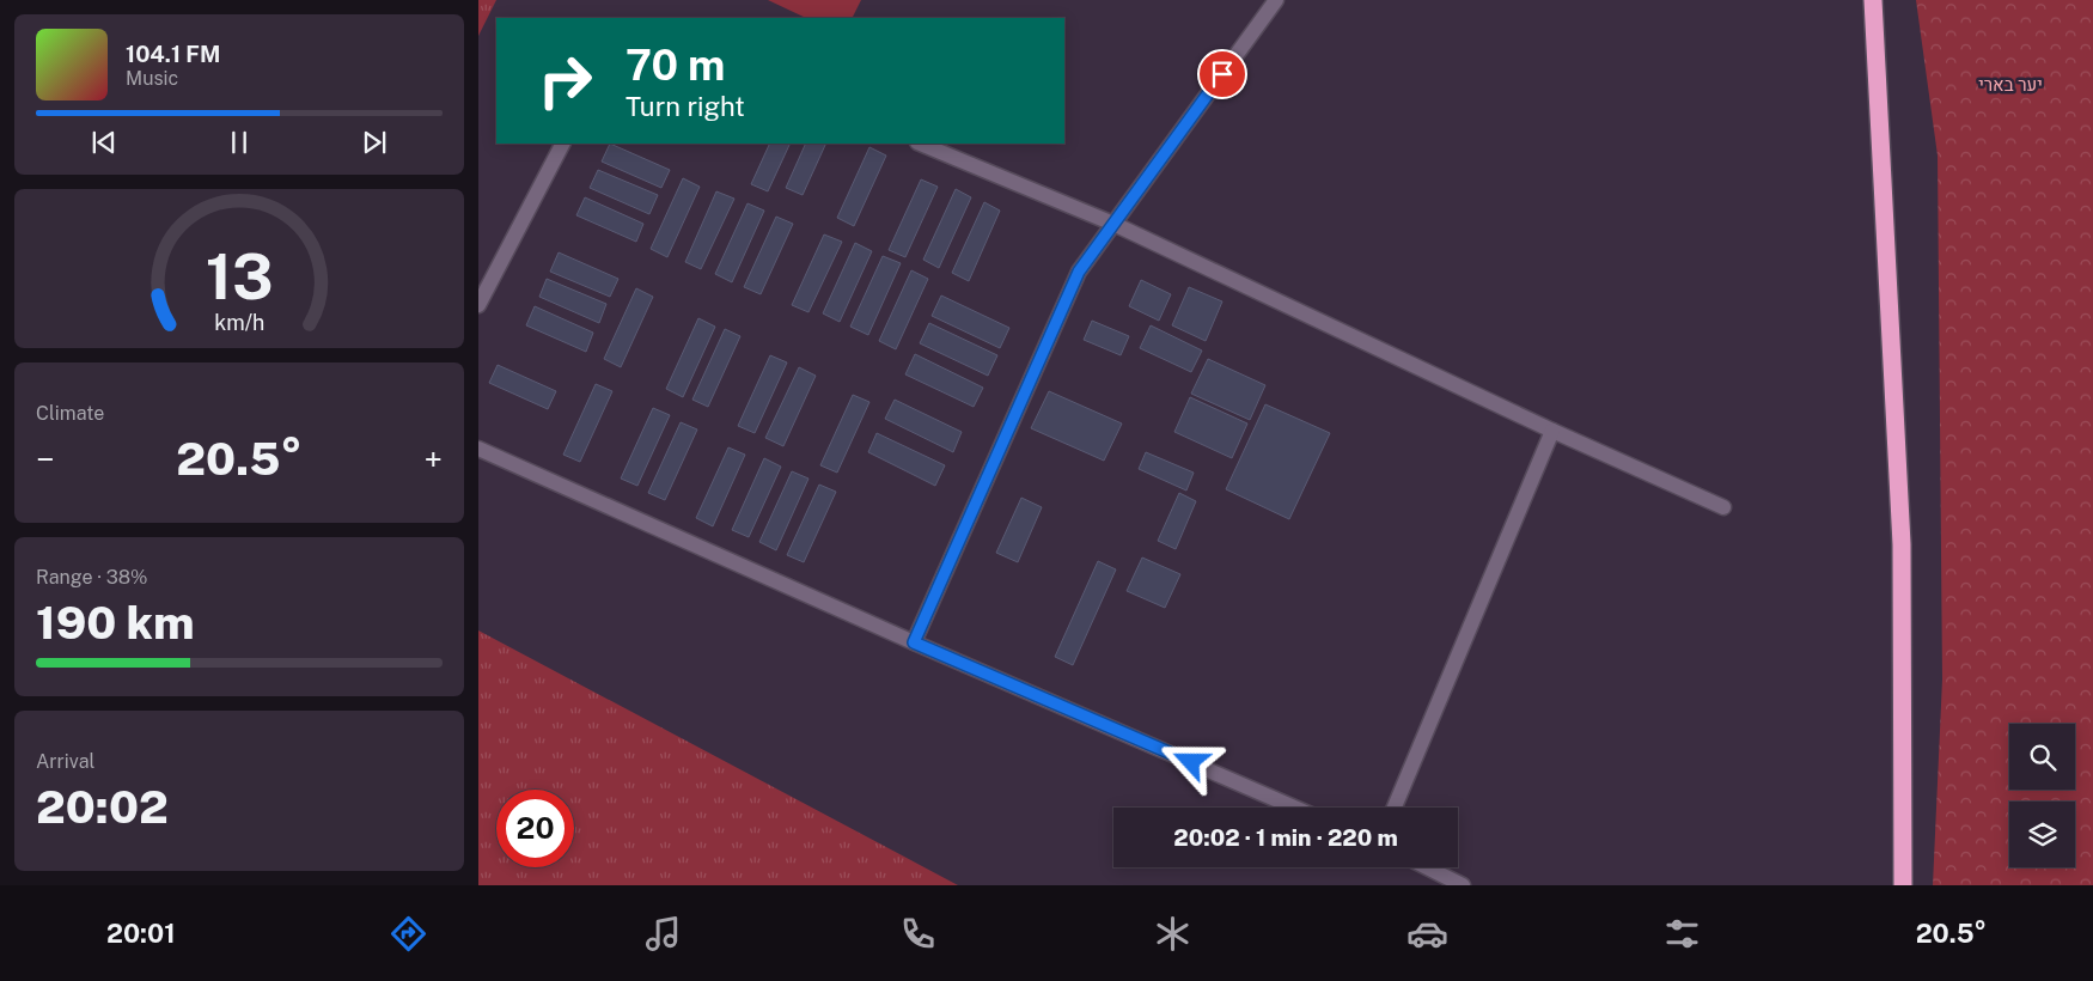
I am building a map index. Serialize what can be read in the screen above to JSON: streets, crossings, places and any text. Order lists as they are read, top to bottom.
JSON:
{
  "parks": ["יער בארי"],
  "page": {
    "turn": ["70 m", "Turn right"],
    "song": ["104.1 FM", "Music"],
    "tile": [
      "Climate",
      ["Range · 38%", "190 km"],
      ["Arrival", "20:02"]
    ],
    "heat": ["−", "20.5°", "+"],
    "limit": "20",
    "trip": "20:02 · 1 min · 220 m",
    "tabs": ["20:01", "20.5°"],
    "gauge": ["13", "km/h"]
  }
}
